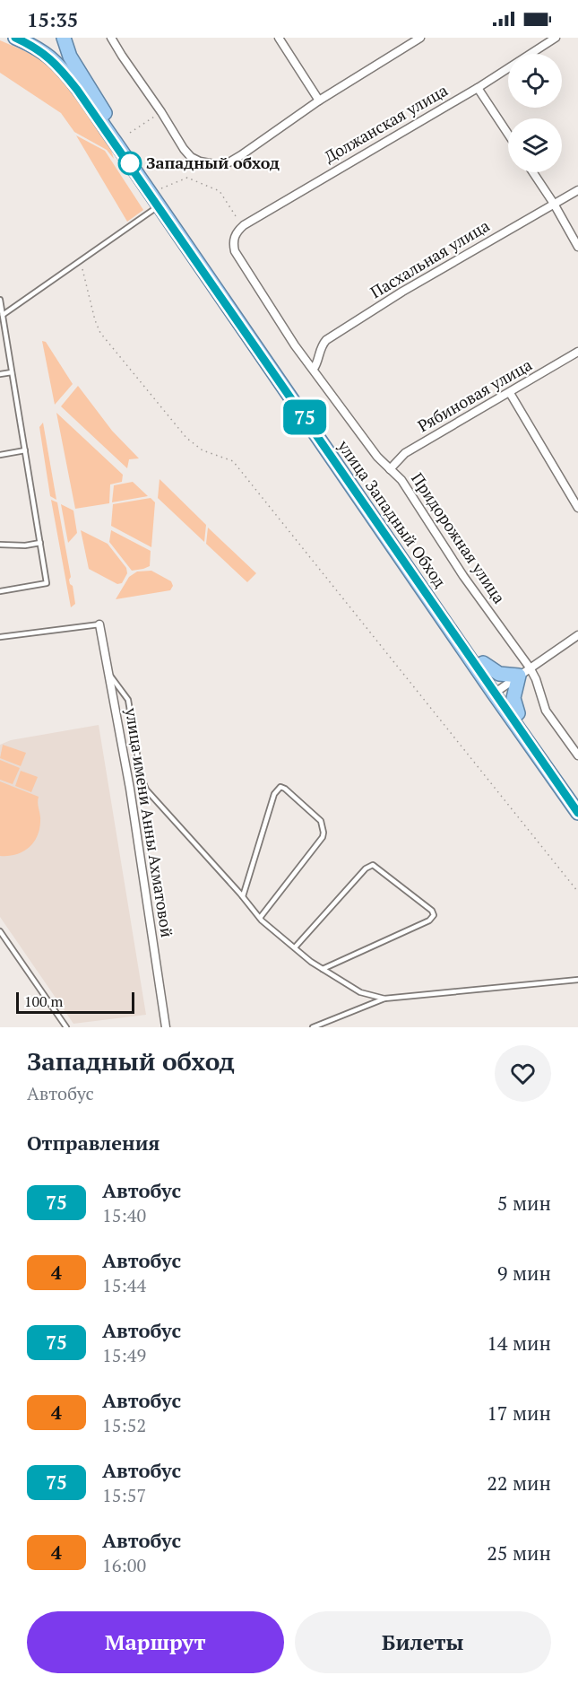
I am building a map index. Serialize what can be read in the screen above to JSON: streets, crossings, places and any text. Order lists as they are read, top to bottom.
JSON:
{
  "streets": {
    "highway": ["улица Западный Обход"],
    "street": [
      "Должанская улица",
      "Пасхальная улица",
      "Рябиновая улица",
      "Придорожная улица",
      "улица имени Анны Ахматовой"
    ]
  },
  "crossings": [
    ["Должанская улица", "Придорожная улица"],
    ["Пасхальная улица", "Придорожная улица"],
    ["Рябиновая улица", "Придорожная улица"]
  ],
  "places": ["Западный обход"],
  "lines": ["bus line 75"],
  "scale_bar": "100 m",
  "page": {
    "status": "15:35",
    "on_map": "75",
    "scale": "100 m",
    "heading": [
      ["Западный обход", "Автобус"],
      "Отправления"
    ],
    "list": [
      {
        "mark": "75",
        "name": "Автобус",
        "note": "15:40",
        "value": "5 мин"
      },
      {
        "mark": "4",
        "name": "Автобус",
        "note": "15:44",
        "value": "9 мин"
      },
      {
        "mark": "75",
        "name": "Автобус",
        "note": "15:49",
        "value": "14 мин"
      },
      {
        "mark": "4",
        "name": "Автобус",
        "note": "15:52",
        "value": "17 мин"
      },
      {
        "mark": "75",
        "name": "Автобус",
        "note": "15:57",
        "value": "22 мин"
      },
      {
        "mark": "4",
        "name": "Автобус",
        "note": "16:00",
        "value": "25 мин"
      }
    ],
    "buttons": ["Маршрут", "Билеты"]
  }
}
